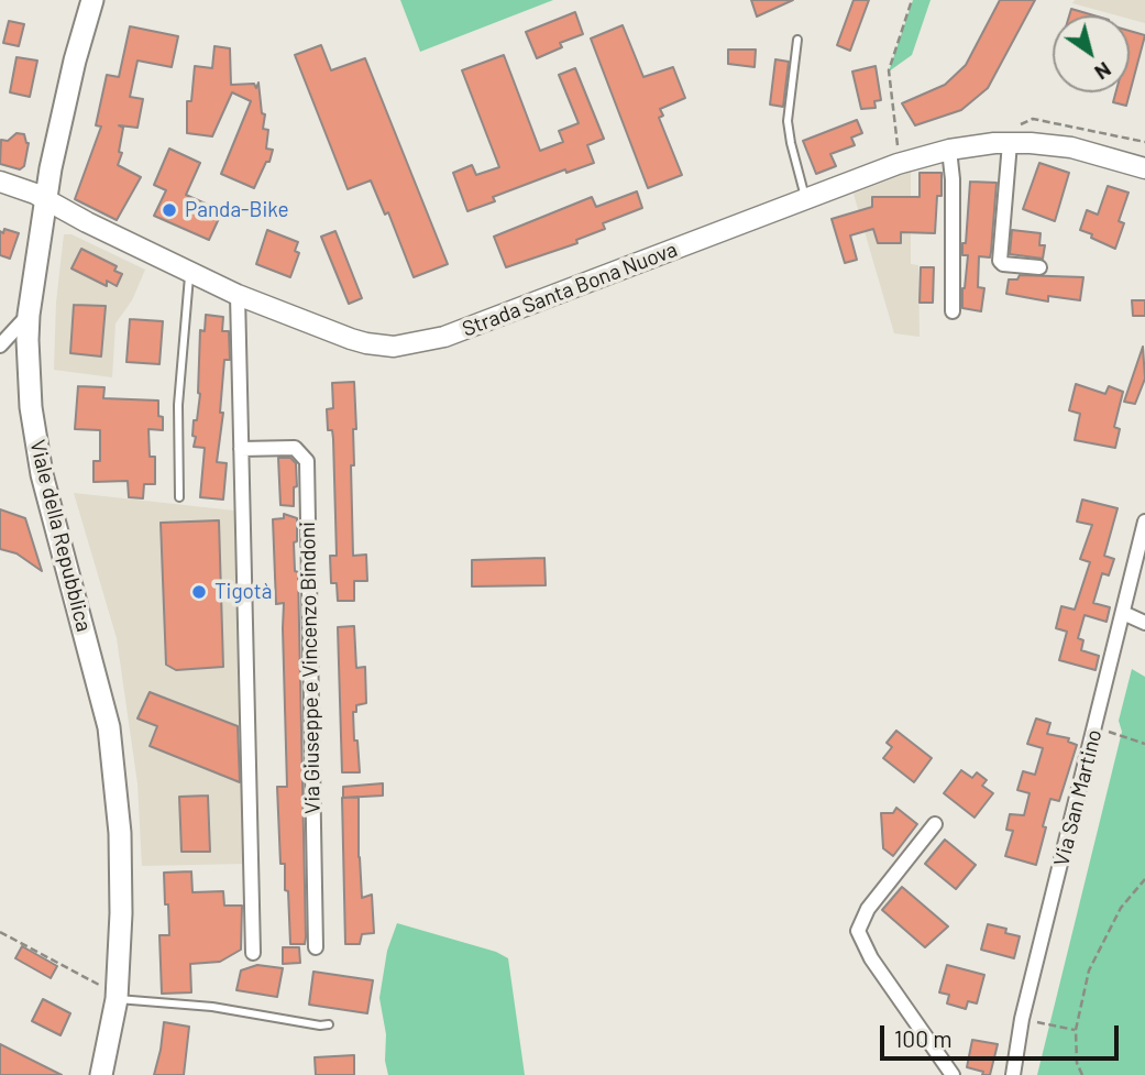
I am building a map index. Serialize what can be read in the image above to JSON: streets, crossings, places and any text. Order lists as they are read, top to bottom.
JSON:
{
  "streets": {
    "main road": ["Viale della Repubblica"],
    "street": ["Strada Santa Bona Nuova", "Via Giuseppe e Vincenzo Bindoni", "Via San Martino"]
  },
  "crossings": [
    ["Strada Santa Bona Nuova", "Viale della Repubblica"]
  ],
  "places": ["Panda-Bike", "Tigotà"],
  "scale_bar": "100 m",
  "north": "bottom right"
}
